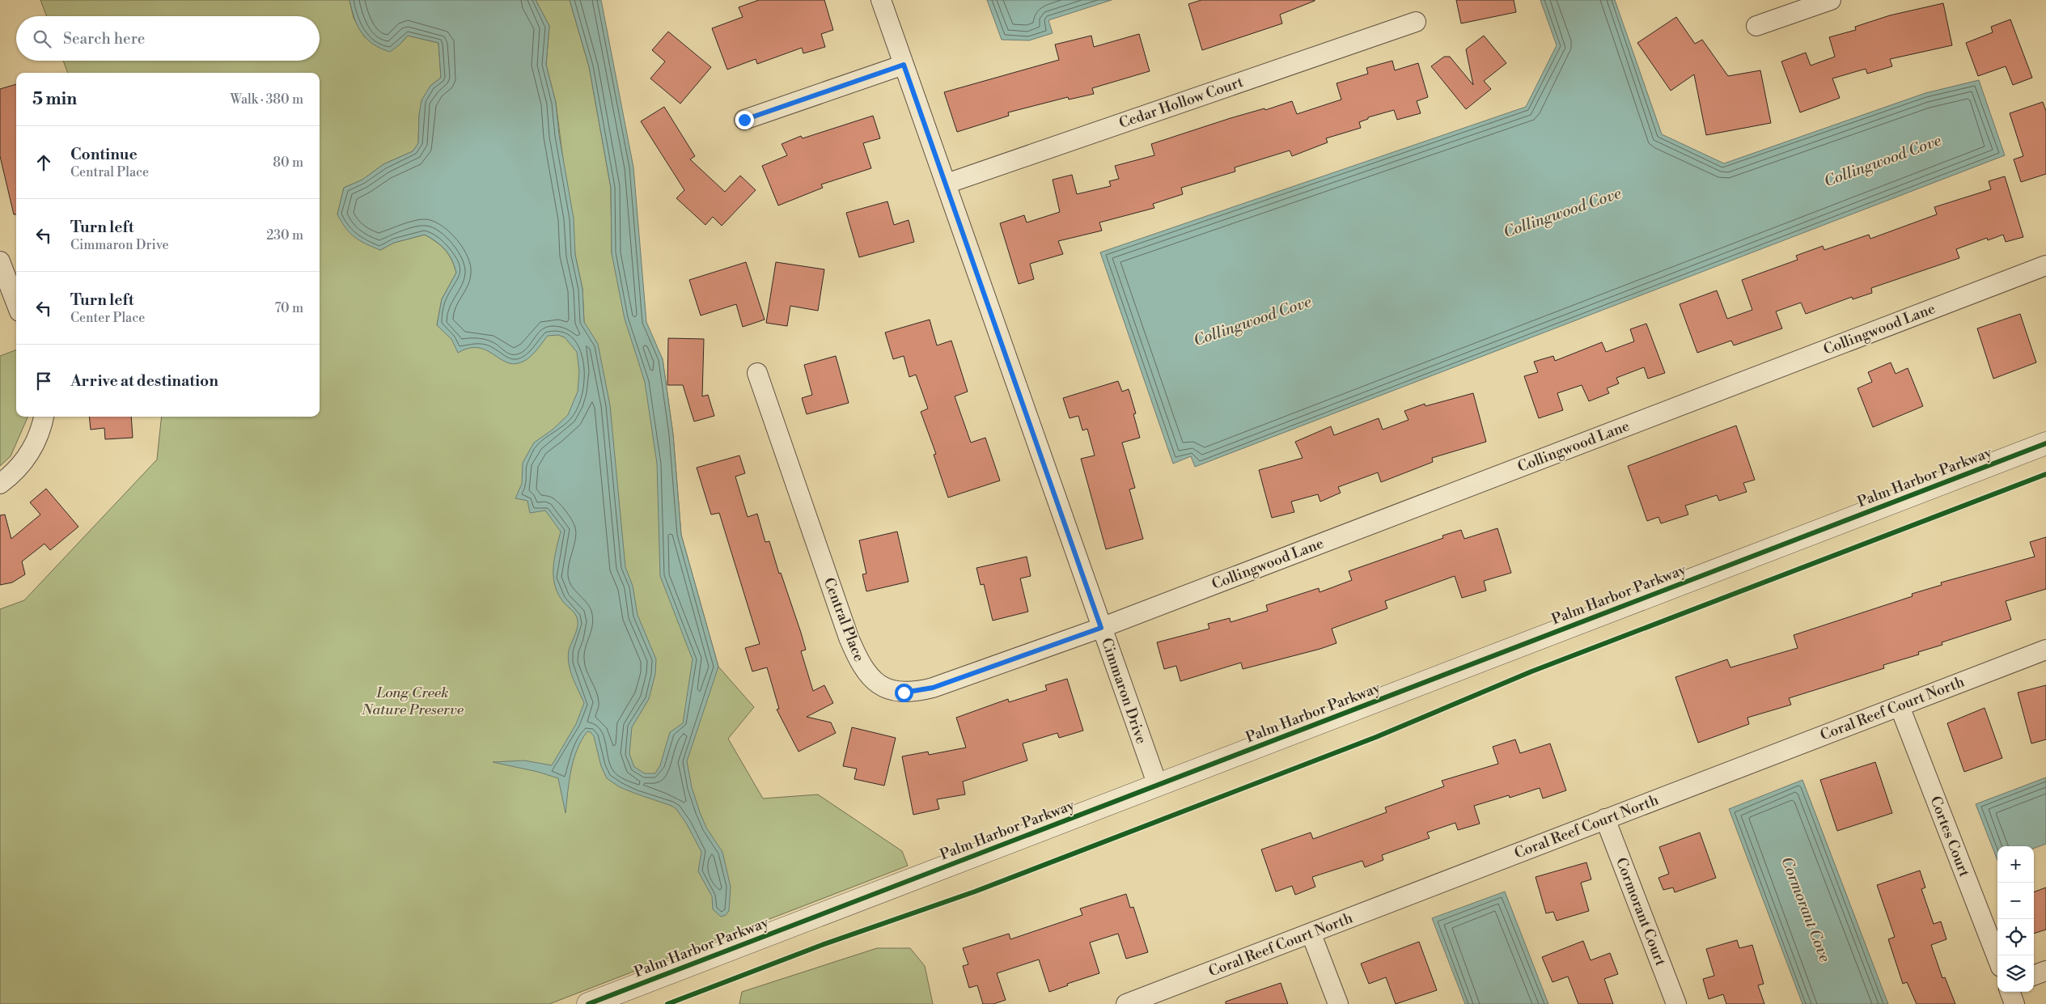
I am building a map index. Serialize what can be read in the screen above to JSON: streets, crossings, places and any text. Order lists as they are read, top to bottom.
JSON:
{
  "streets": {
    "street": [
      "Cedar Hollow Court",
      "Collingwood Lane",
      "Palm Harbor Parkway",
      "Central Place",
      "Cimmaron Drive",
      "Coral Reef Court North",
      "Cortes Court",
      "Cormorant Court"
    ]
  },
  "crossings": [
    ["Cedar Hollow Court", "Cimmaron Drive"],
    ["Collingwood Lane", "Central Place"],
    ["Collingwood Lane", "Cimmaron Drive"],
    ["Palm Harbor Parkway", "Cimmaron Drive"],
    ["Central Place", "Cimmaron Drive"],
    ["Coral Reef Court North", "Cortes Court"],
    ["Coral Reef Court North", "Cormorant Court"]
  ],
  "water": ["Collingwood Cove", "Cormorant Cove"],
  "parks": ["Long Creek Nature Preserve"],
  "page": {
    "search": "Search here",
    "heading": ["5 min", "Walk · 380 m"],
    "list": [
      ["Continue", "Central Place", "80 m"],
      ["Turn left", "Cimmaron Drive", "230 m"],
      ["Turn left", "Center Place", "70 m"],
      "Arrive at destination"
    ],
    "map_buttons": ["+", "−"]
  }
}
